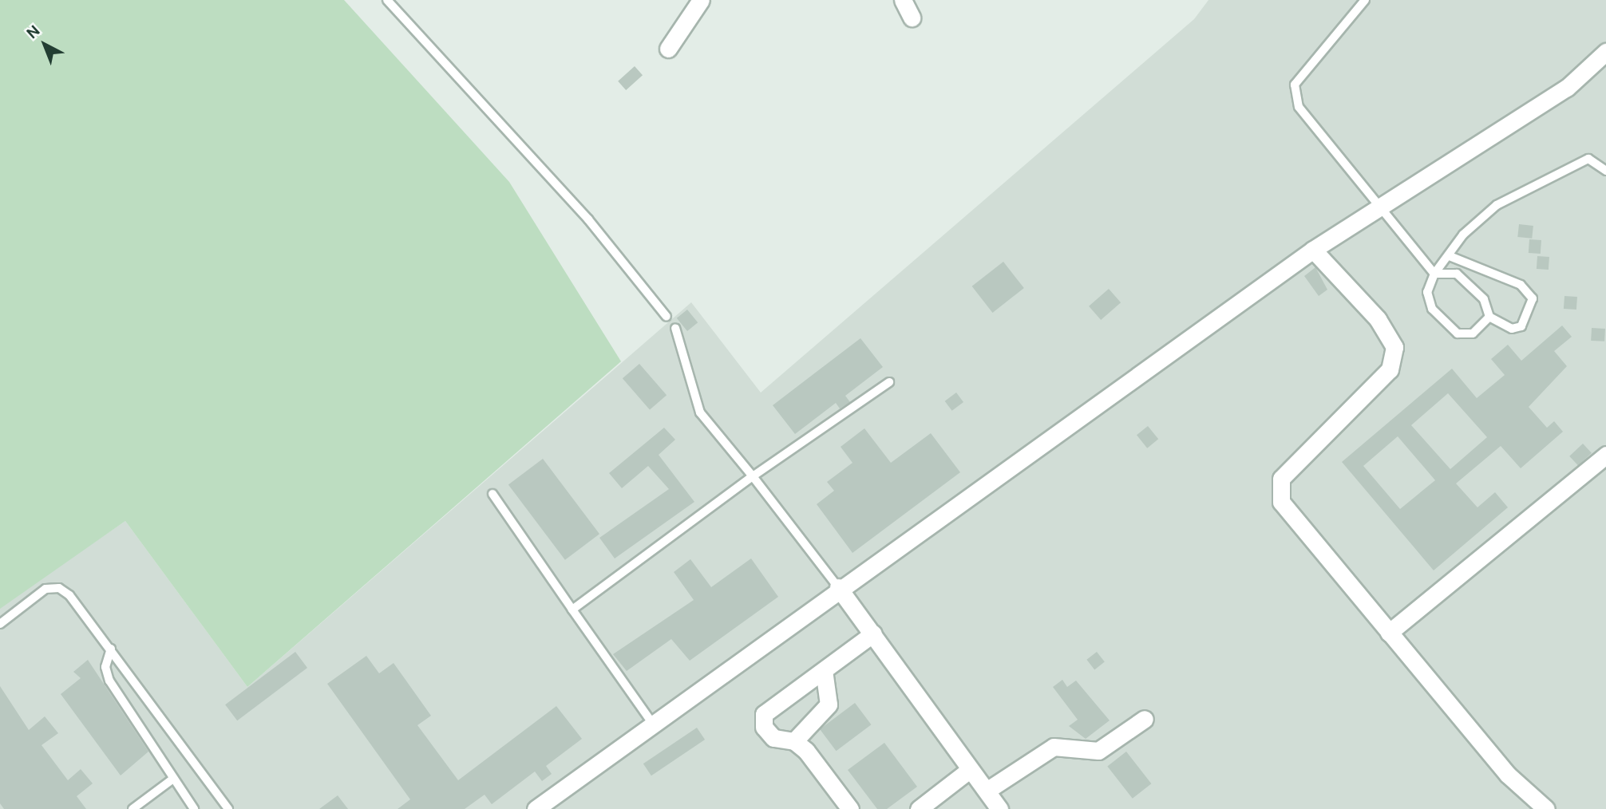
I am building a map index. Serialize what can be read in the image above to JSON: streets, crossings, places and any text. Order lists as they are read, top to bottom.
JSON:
{
  "north": "top left"
}
